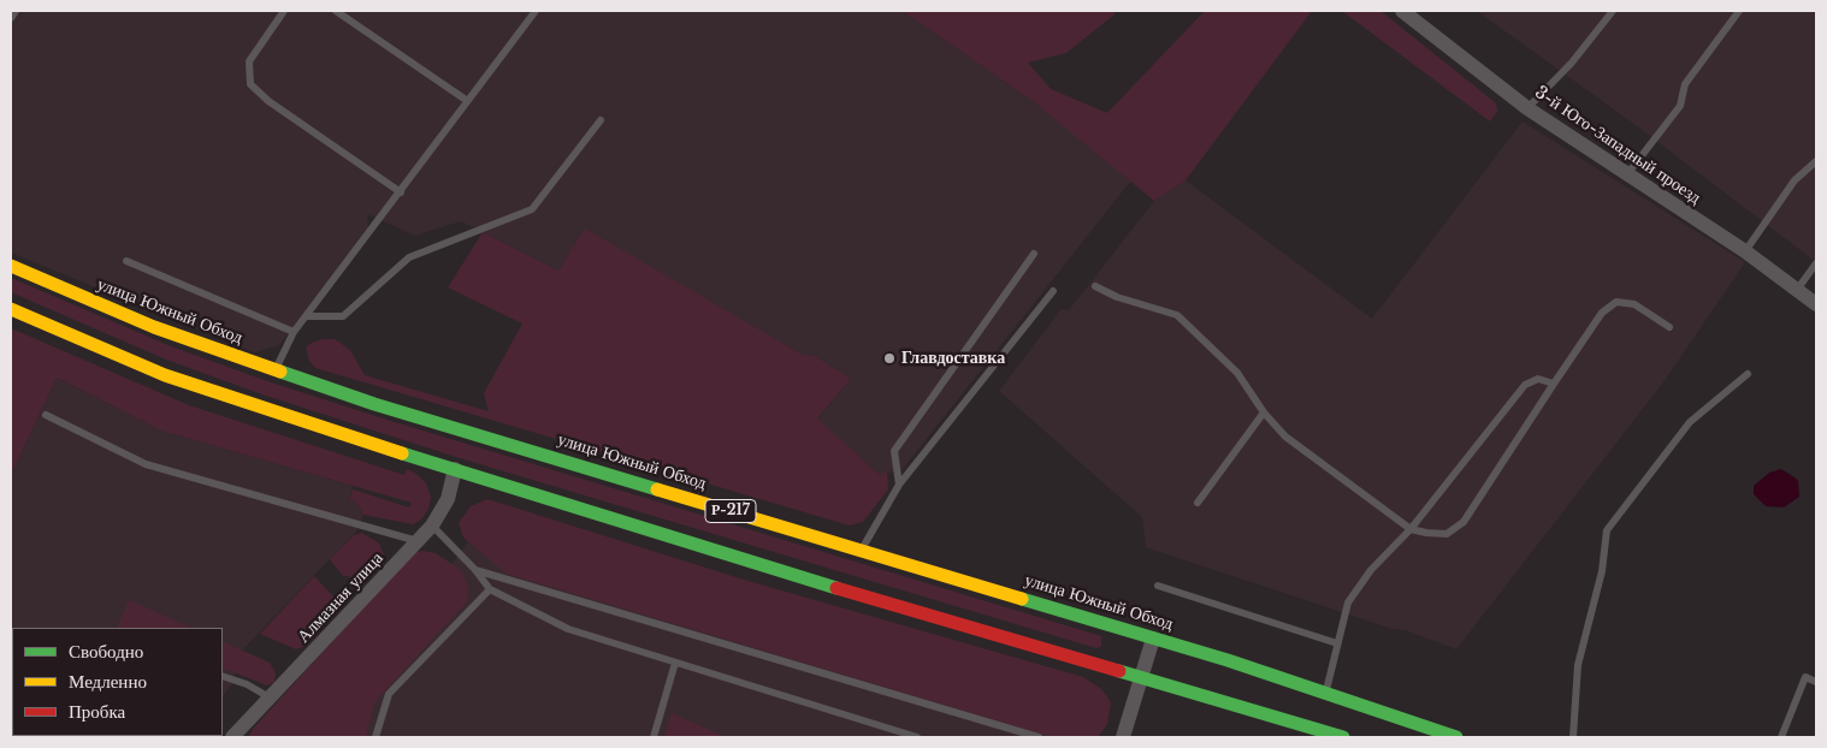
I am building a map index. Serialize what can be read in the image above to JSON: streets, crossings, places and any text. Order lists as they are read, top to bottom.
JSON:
{
  "streets": {
    "main road": ["улица Южный Обход", "Р-217"],
    "street": ["3-й Юго-Западный проезд", "Алмазная улица"]
  },
  "crossings": [
    ["Р-217", "Алмазная улица"]
  ],
  "places": ["Главдоставка"],
  "legend": ["Свободно", "Медленно", "Пробка"]
}
